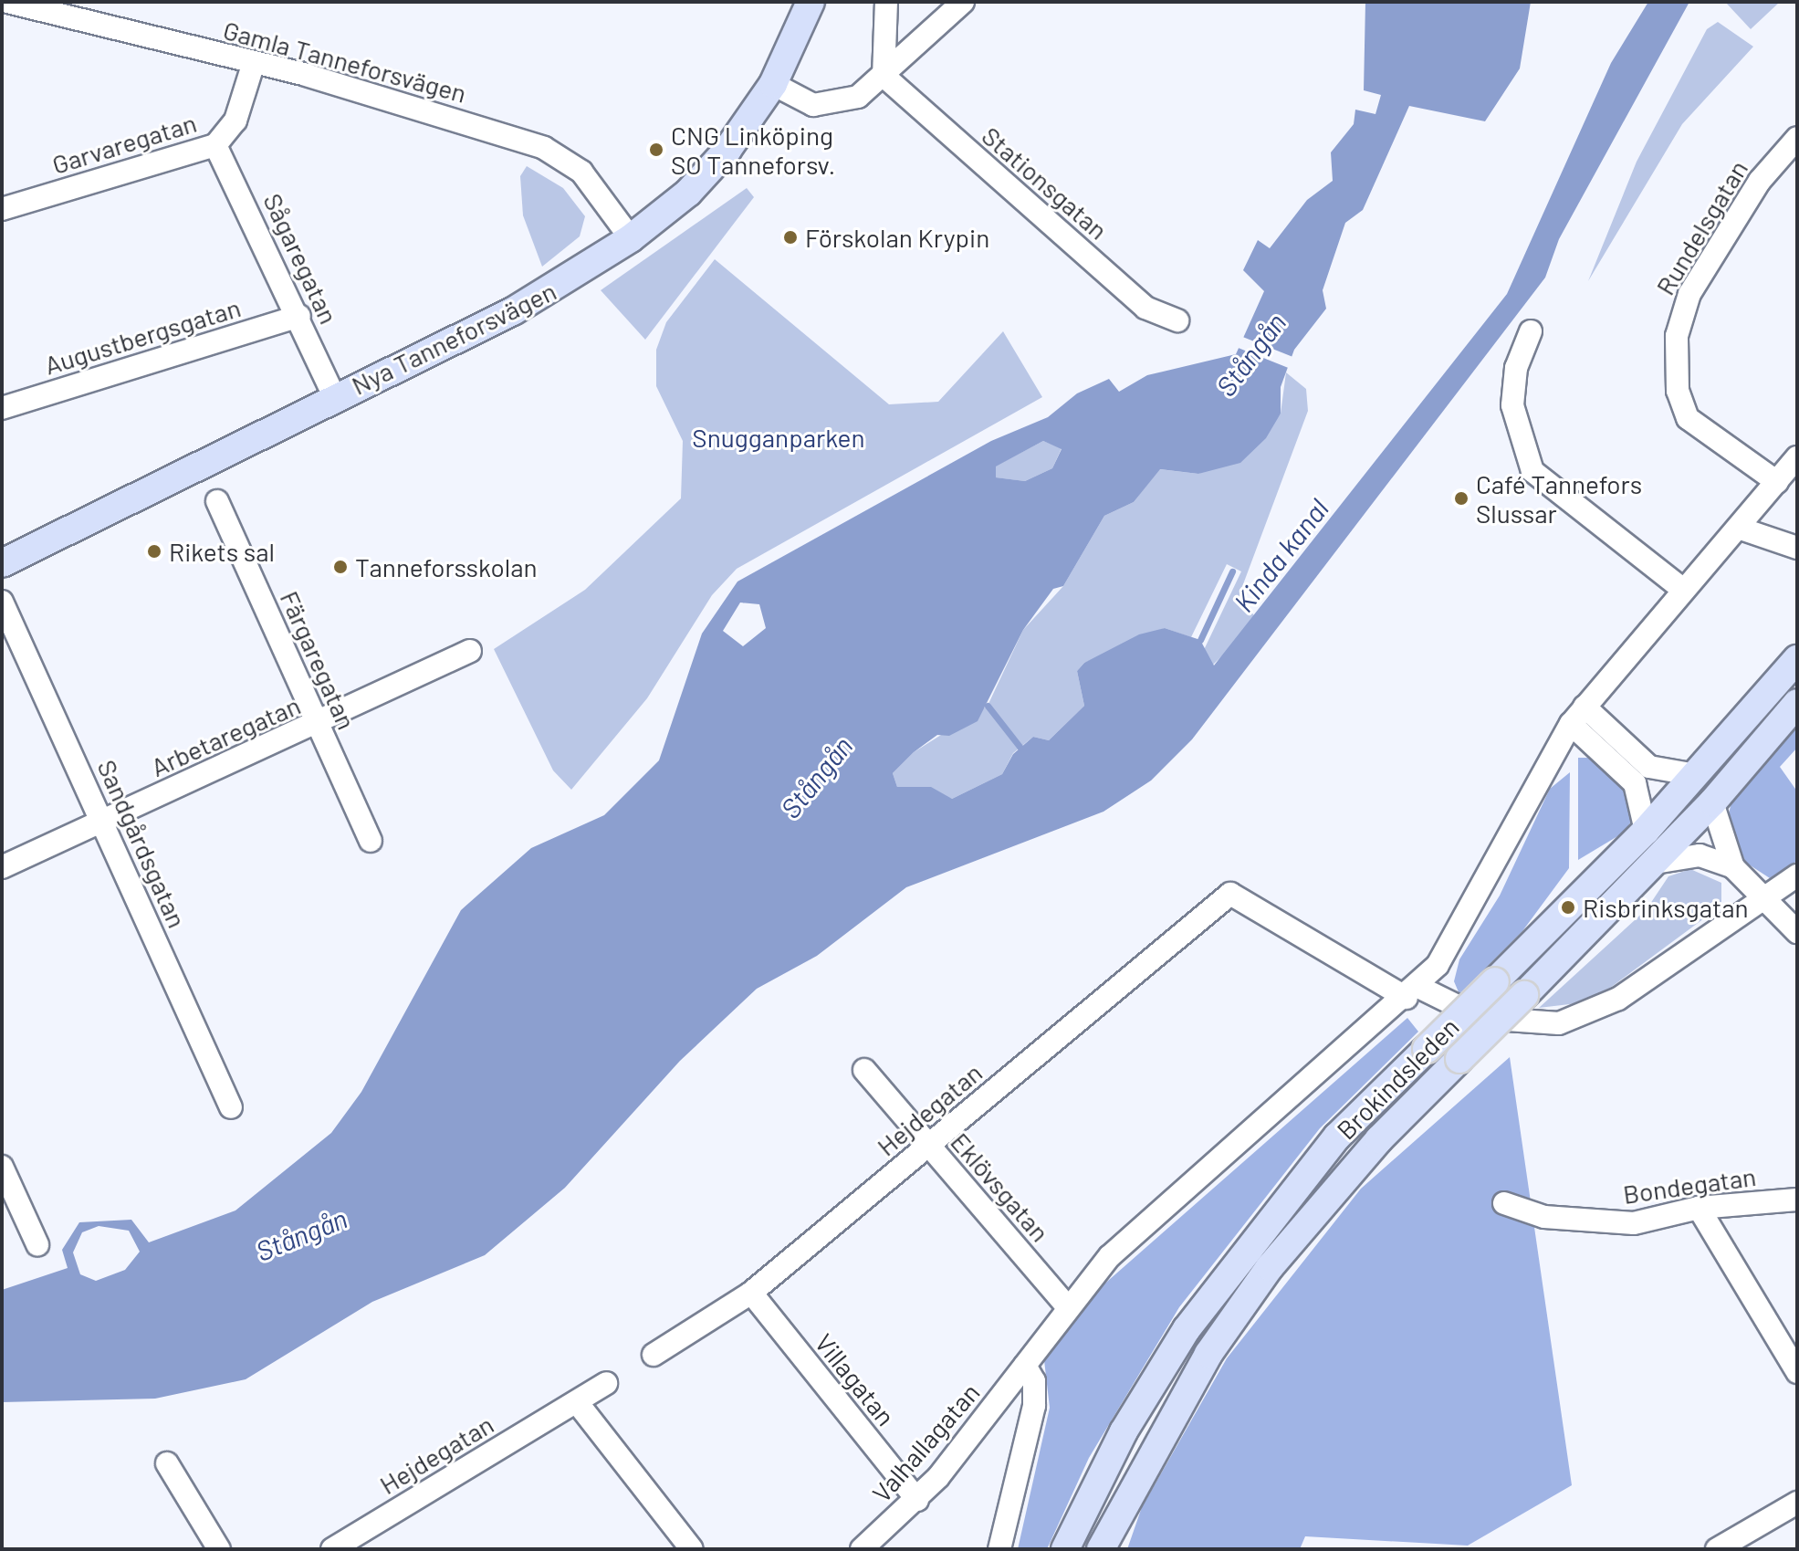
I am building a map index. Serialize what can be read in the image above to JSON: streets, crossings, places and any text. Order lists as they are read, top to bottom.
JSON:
{
  "streets": {
    "main road": ["Nya Tanneforsvägen", "Brokindsleden"],
    "street": [
      "Gamla Tanneforsvägen",
      "Garvaregatan",
      "Stationsgatan",
      "Rundelsgatan",
      "Sågaregatan",
      "Augustbergsgatan",
      "Färgaregatan",
      "Arbetaregatan",
      "Sandgårdsgatan",
      "Hejdegatan",
      "Bondegatan",
      "Eklövsgatan",
      "Villagatan",
      "Valhallagatan"
    ]
  },
  "crossings": [
    ["Gamla Tanneforsvägen", "Garvaregatan"],
    ["Gamla Tanneforsvägen", "Nya Tanneforsvägen"],
    ["Garvaregatan", "Sågaregatan"],
    ["Sågaregatan", "Augustbergsgatan"],
    ["Sågaregatan", "Nya Tanneforsvägen"],
    ["Färgaregatan", "Arbetaregatan"],
    ["Arbetaregatan", "Sandgårdsgatan"],
    ["Hejdegatan", "Eklövsgatan"],
    ["Hejdegatan", "Villagatan"],
    ["Villagatan", "Valhallagatan"]
  ],
  "water": ["Stångån", "Kinda kanal"],
  "parks": ["Snugganparken"],
  "places": [
    "CNG Linköping SO Tanneforsv.",
    "Förskolan Krypin",
    "Café Tannefors Slussar",
    "Rikets sal",
    "Tanneforsskolan",
    "Risbrinksgatan"
  ]
}
